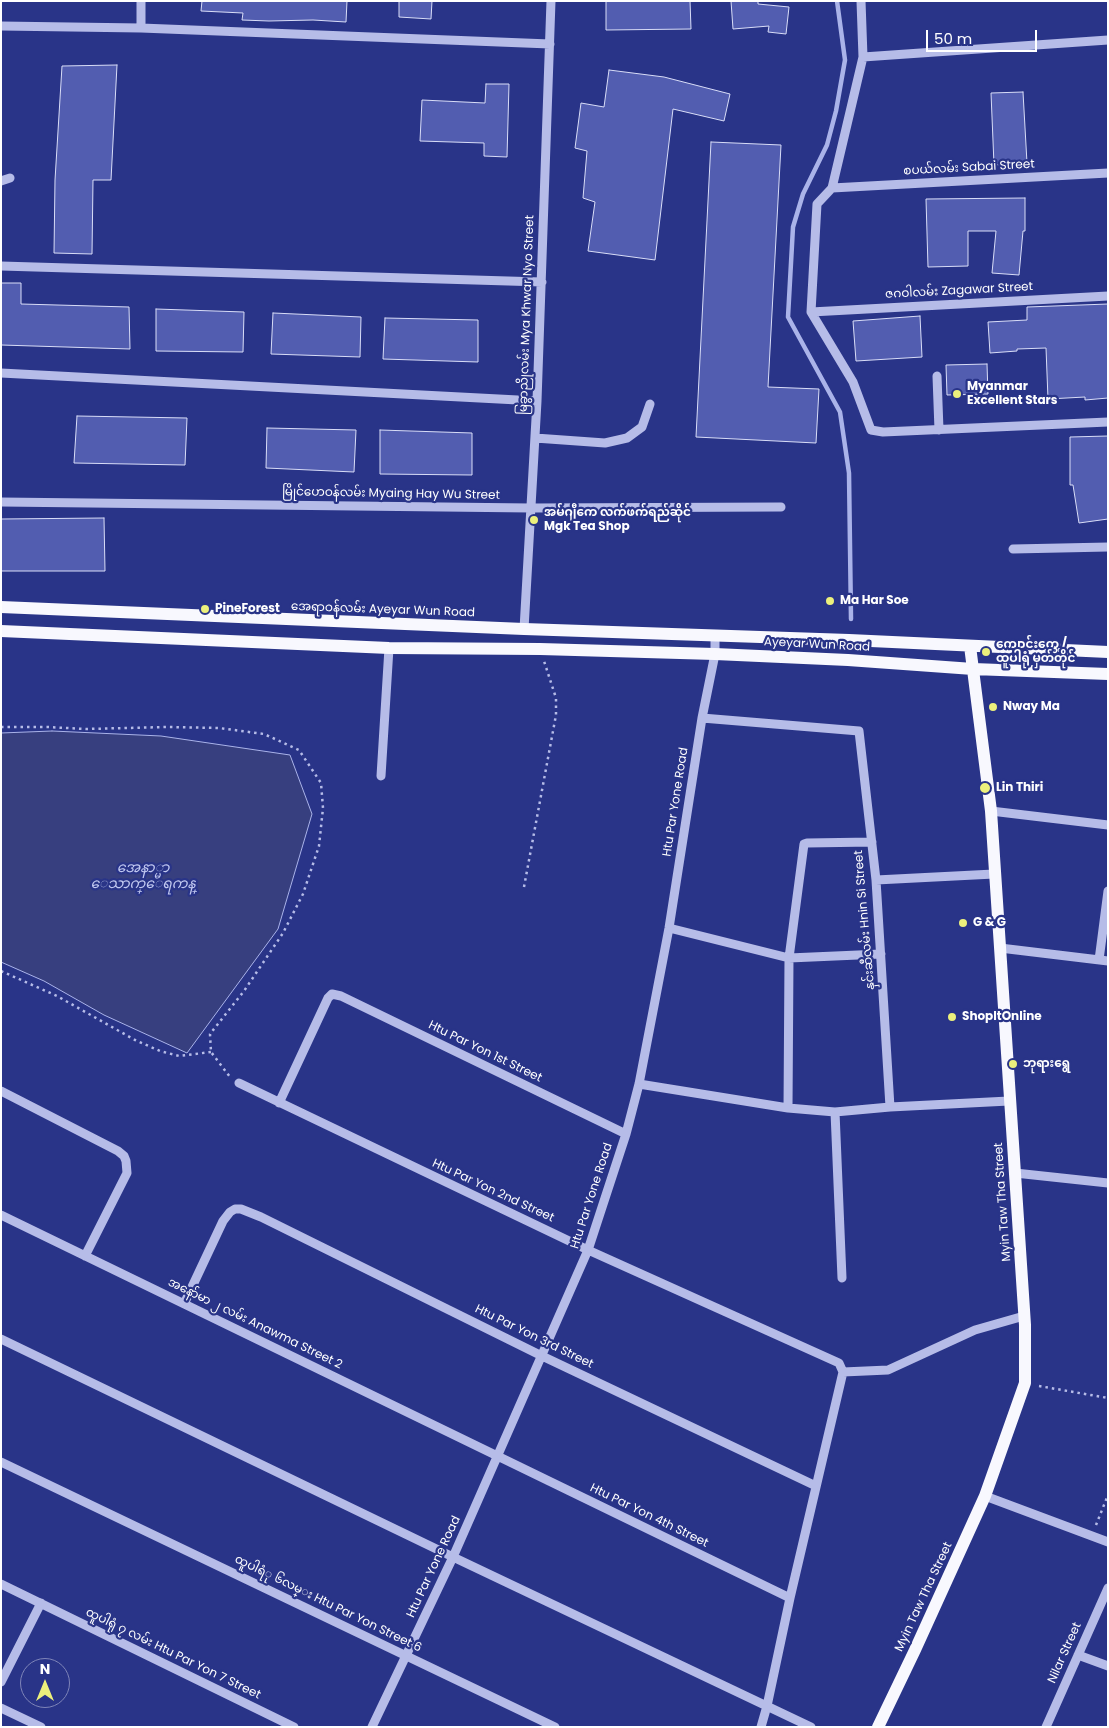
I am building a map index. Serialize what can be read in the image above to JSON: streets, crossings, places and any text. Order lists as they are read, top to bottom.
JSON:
{
  "streets": {
    "main road": ["အေရာဝန်လမ်း Ayeyar Wun Road", "Ayeyar Wun Road", "Myin Taw Tha Street"],
    "street": [
      "စပယ်လမ်း Sabai Street",
      "ဇဂဝါလမ်း Zagawar Street",
      "မြခွာညိုလမ်း Mya Khwar Nyo Street",
      "မြိုင်ဟေဝန်လမ်း Myaing Hay Wu Street",
      "Htu Par Yone Road",
      "နှင်းဆီလမ်း Hnin Si Street",
      "Htu Par Yon 1st Street",
      "Htu Par Yon 2nd Street",
      "အနော်မာ ၂ လမ်း Anawma Street 2",
      "Htu Par Yon 3rd Street",
      "Htu Par Yon 4th Street",
      "ထူပါရံု ၆လမ္း Htu Par Yon Street 6",
      "Nilar Street",
      "ထူပါရုံ ၇ လမ်း Htu Par Yon 7 Street"
    ]
  },
  "crossings": [
    ["မြခွာညိုလမ်း Mya Khwar Nyo Street", "မြိုင်ဟေဝန်လမ်း Myaing Hay Wu Street"],
    ["မြခွာညိုလမ်း Mya Khwar Nyo Street", "အေရာဝန်လမ်း Ayeyar Wun Road"],
    ["မြခွာညိုလမ်း Mya Khwar Nyo Street", "Ayeyar Wun Road"],
    ["အေရာဝန်လမ်း Ayeyar Wun Road", "Ayeyar Wun Road"],
    ["Ayeyar Wun Road", "Htu Par Yone Road"],
    ["Ayeyar Wun Road", "Myin Taw Tha Street"],
    ["Htu Par Yone Road", "နှင်းဆီလမ်း Hnin Si Street"],
    ["Htu Par Yone Road", "Htu Par Yon 1st Street"],
    ["Htu Par Yone Road", "Htu Par Yon 2nd Street"],
    ["Htu Par Yone Road", "အနော်မာ ၂ လမ်း Anawma Street 2"],
    ["Htu Par Yone Road", "Htu Par Yon 3rd Street"],
    ["Htu Par Yone Road", "Htu Par Yon 4th Street"],
    ["Htu Par Yone Road", "ထူပါရံု ၆လမ္း Htu Par Yon Street 6"],
    ["Htu Par Yon 1st Street", "Htu Par Yon 2nd Street"],
    ["အနော်မာ ၂ လမ်း Anawma Street 2", "Htu Par Yon 3rd Street"],
    ["အနော်မာ ၂ လမ်း Anawma Street 2", "Htu Par Yon 4th Street"]
  ],
  "water": ["အေနာ္မာ ေသာက္ေရကန္"],
  "places": [
    "Myanmar Excellent Stars",
    "အမ်ဂျီကေ လက်ဖက်ရည်ဆိုင် Mgk Tea Shop",
    "Ma Har Soe",
    "PineForest",
    "ကျောင်းကွေ့ / ထူပါရုံ မှတ်တိုင်",
    "Nway Ma",
    "Lin Thiri",
    "G & G",
    "ShopItOnline",
    "ဘုရားရွေ"
  ],
  "scale_bar": "50 m",
  "north": "top"
}
